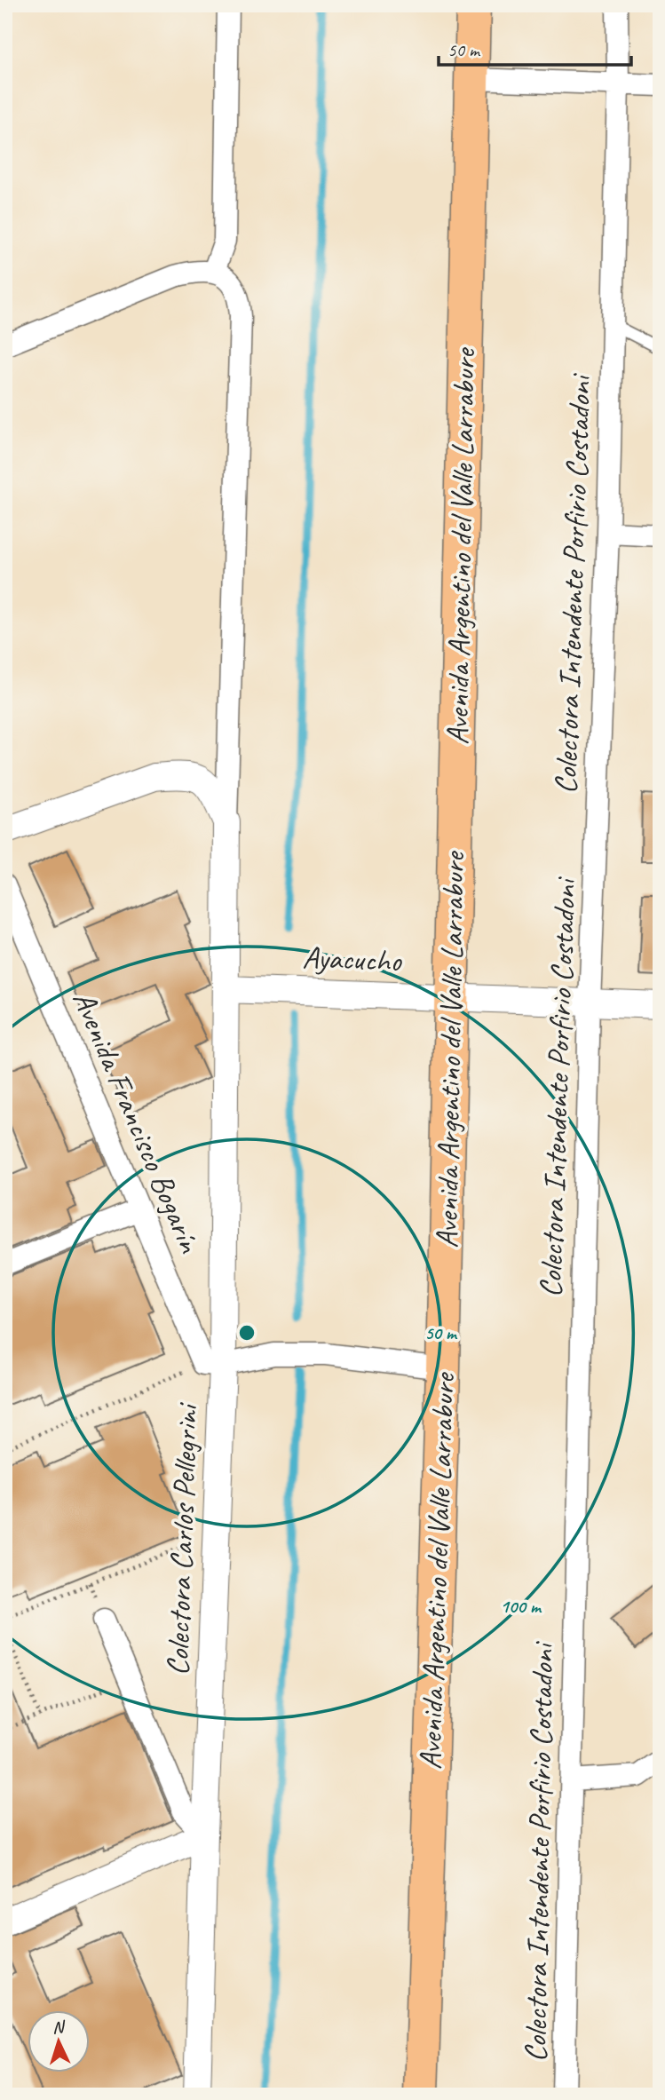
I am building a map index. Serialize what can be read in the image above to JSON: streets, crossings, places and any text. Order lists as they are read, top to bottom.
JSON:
{
  "streets": {
    "highway": ["Avenida Argentino del Valle Larrabure"],
    "street": [
      "Colectora Intendente Porfirio Costadoni",
      "Ayacucho",
      "Avenida Francisco Bogarín",
      "Colectora Carlos Pellegrini"
    ]
  },
  "crossings": [
    ["Avenida Argentino del Valle Larrabure", "Ayacucho"],
    ["Colectora Intendente Porfirio Costadoni", "Ayacucho"],
    ["Ayacucho", "Colectora Carlos Pellegrini"],
    ["Avenida Francisco Bogarín", "Colectora Carlos Pellegrini"]
  ],
  "scale_bar": "50 m",
  "north": "top",
  "rings": ["50 m", "100 m"]
}
